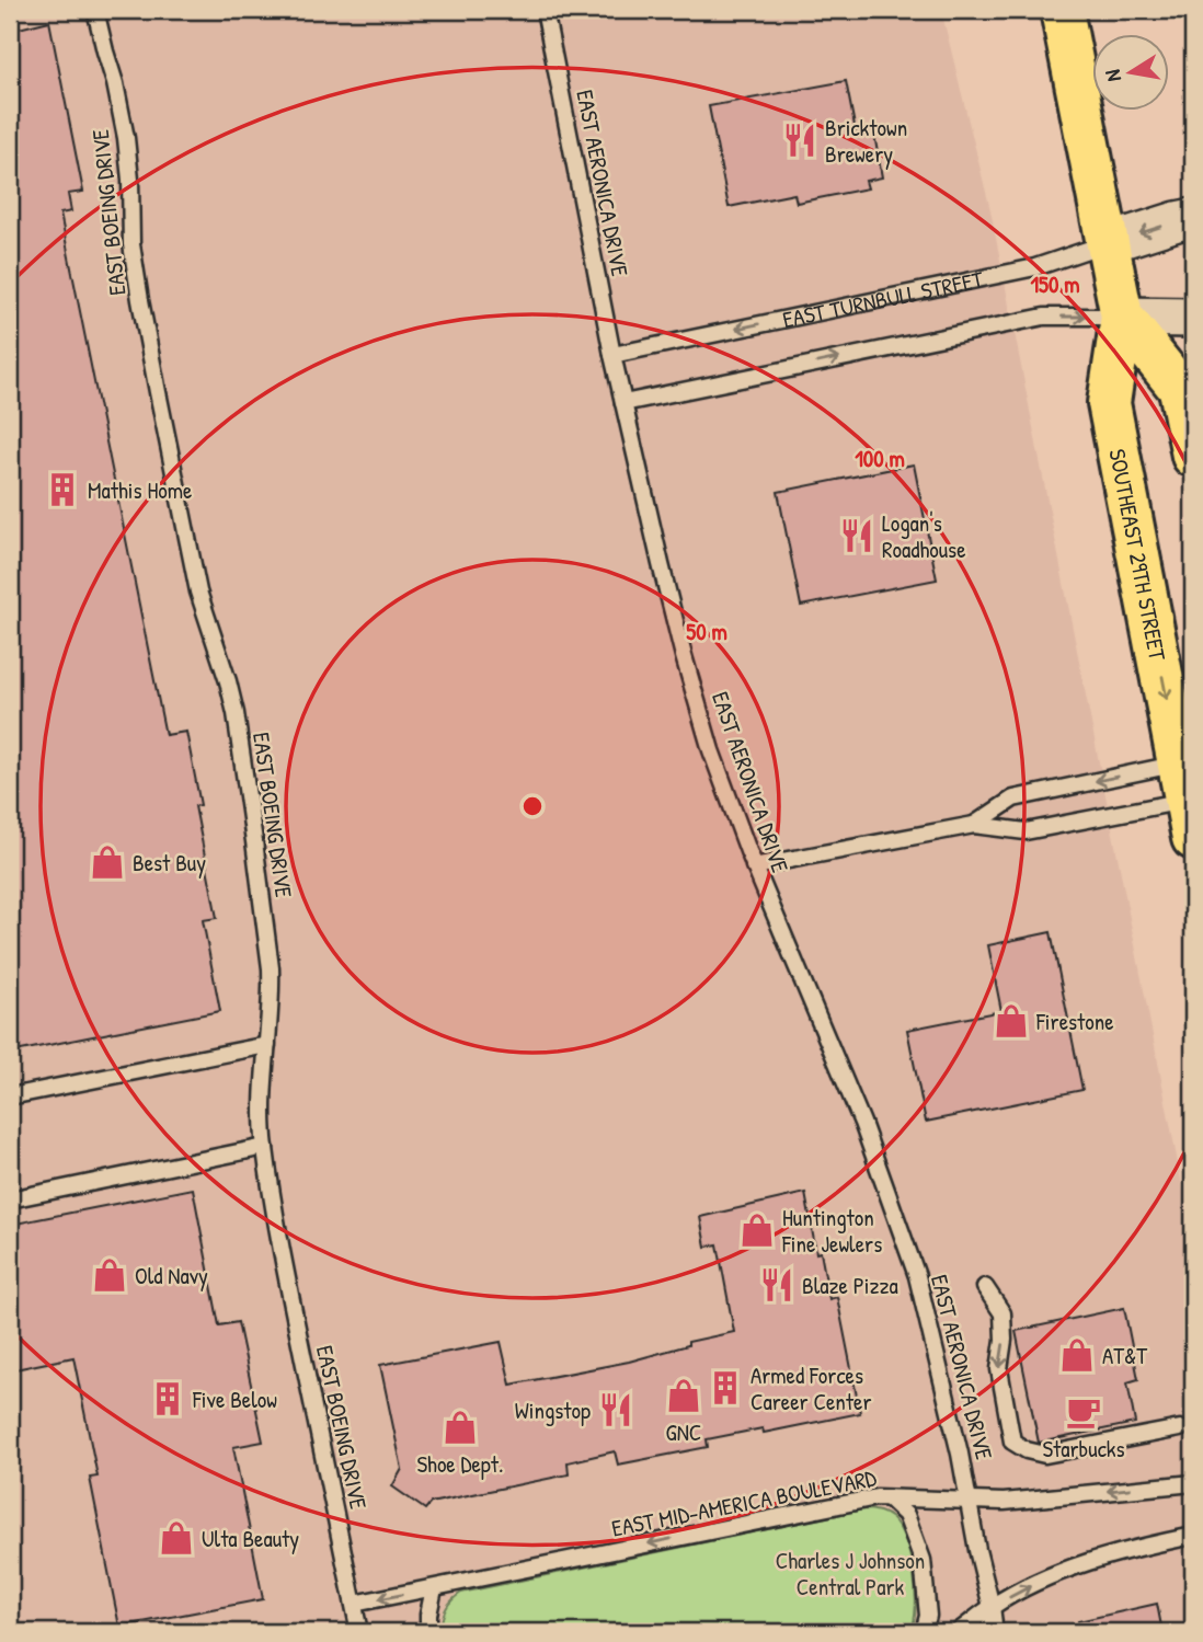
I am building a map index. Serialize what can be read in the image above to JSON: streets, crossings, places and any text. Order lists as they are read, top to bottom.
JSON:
{
  "streets": {
    "main road": ["SOUTHEAST 29TH STREET"],
    "street": ["EAST TURNBULL STREET"],
    "lane": ["EAST AERONICA DRIVE", "EAST BOEING DRIVE", "EAST MID-AMERICA BOULEVARD"]
  },
  "crossings": [
    ["EAST AERONICA DRIVE", "EAST TURNBULL STREET"],
    ["EAST AERONICA DRIVE", "EAST MID-AMERICA BOULEVARD"],
    ["EAST BOEING DRIVE", "EAST MID-AMERICA BOULEVARD"],
    ["EAST TURNBULL STREET", "SOUTHEAST 29TH STREET"]
  ],
  "one_way": ["EAST MID-AMERICA BOULEVARD"],
  "parks": ["Charles J Johnson Central Park"],
  "places": {
    "restaurant": [
      "Bricktown Brewery",
      "Logan's Roadhouse",
      "Blaze Pizza",
      "Wingstop"
    ],
    "building": ["Mathis Home", "Armed Forces Career Center", "Five Below"],
    "shop": [
      "Best Buy",
      "Firestone",
      "Huntington Fine Jewlers",
      "Old Navy",
      "AT&T",
      "GNC",
      "Shoe Dept.",
      "Ulta Beauty"
    ],
    "cafe": ["Starbucks"]
  },
  "north": "left",
  "rings": ["150 m", "100 m", "50 m"]
}
